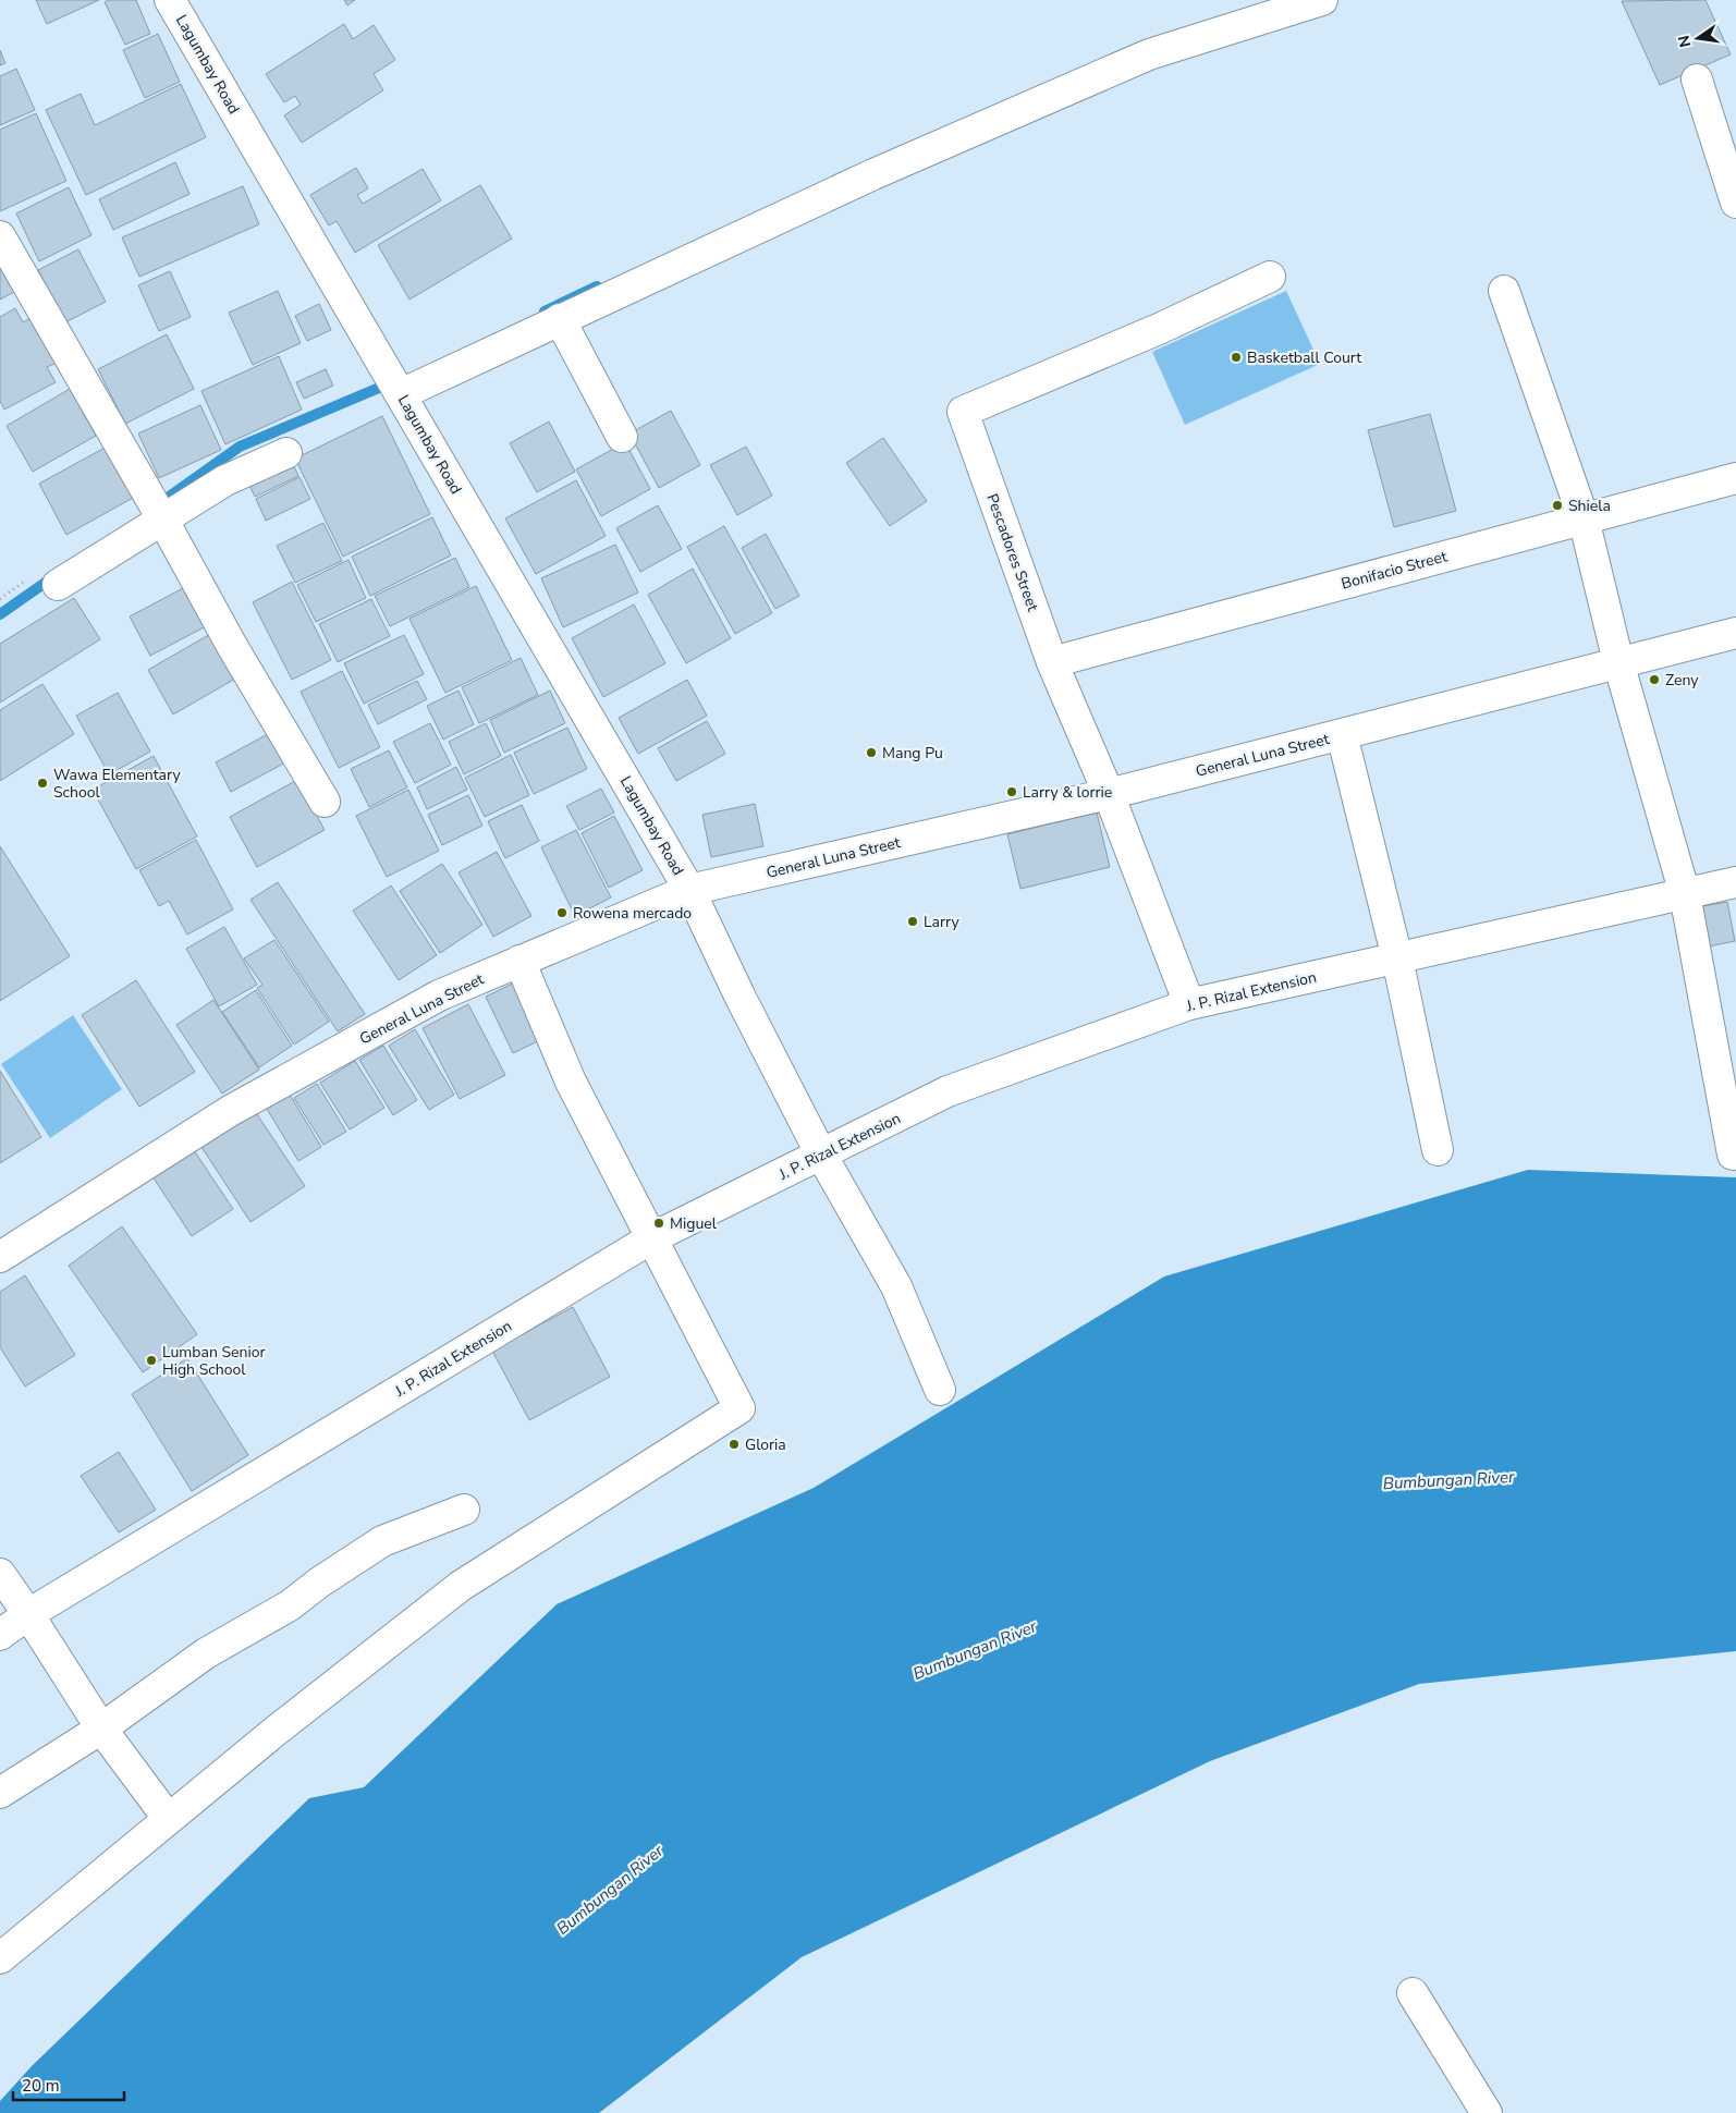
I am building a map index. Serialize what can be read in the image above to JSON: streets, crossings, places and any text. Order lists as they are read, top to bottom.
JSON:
{
  "streets": {
    "street": [
      "Lagumbay Road",
      "Pescadores Street",
      "Bonifacio Street",
      "General Luna Street",
      "J. P. Rizal Extension"
    ]
  },
  "crossings": [
    ["Lagumbay Road", "General Luna Street"],
    ["Lagumbay Road", "J. P. Rizal Extension"],
    ["Pescadores Street", "Bonifacio Street"],
    ["Pescadores Street", "General Luna Street"],
    ["Pescadores Street", "J. P. Rizal Extension"]
  ],
  "water": ["Bumbungan River"],
  "places": [
    "Basketball Court",
    "Shiela",
    "Zeny",
    "Mang Pu",
    "Wawa Elementary School",
    "Larry & lorrie",
    "Rowena mercado",
    "Larry",
    "Miguel",
    "Lumban Senior High School",
    "Gloria"
  ],
  "scale_bar": "20 m",
  "north": "left"
}
